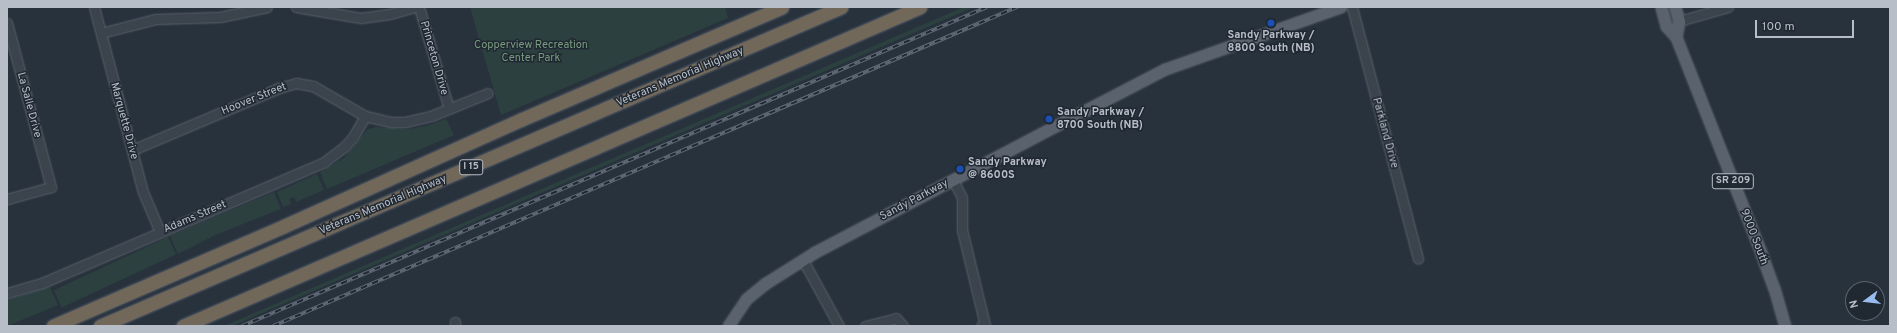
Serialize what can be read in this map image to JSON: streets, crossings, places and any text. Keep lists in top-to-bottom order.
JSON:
{
  "streets": {
    "highway": ["Veterans Memorial Highway", "I 15"],
    "main road": ["SR 209", "Sandy Parkway", "9000 South"],
    "street": [
      "Princeton Drive",
      "Hoover Street",
      "La Salle Drive",
      "Marquette Drive",
      "Parkland Drive",
      "Adams Street"
    ]
  },
  "crossings": [
    ["Princeton Drive", "Hoover Street"],
    ["Hoover Street", "Marquette Drive"],
    ["Hoover Street", "Adams Street"],
    ["Marquette Drive", "Adams Street"]
  ],
  "parks": ["Copperview Recreation Center Park"],
  "places": ["Sandy Parkway / 8800 South (NB)", "Sandy Parkway / 8700 South (NB)", "Sandy Parkway @ 8600S"],
  "scale_bar": "100 m",
  "north": "left"
}
